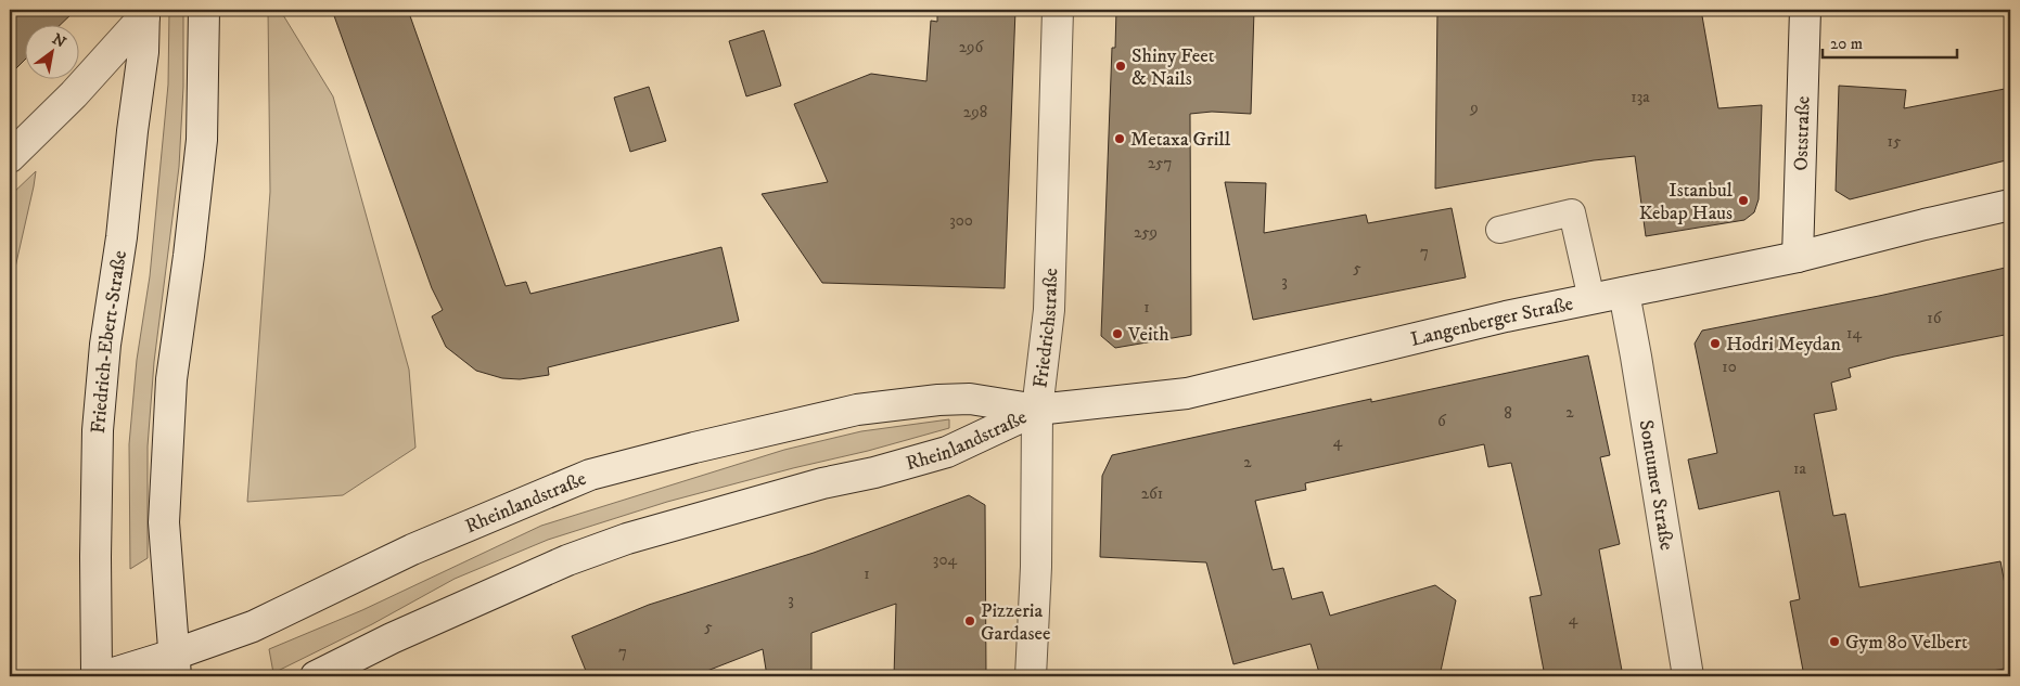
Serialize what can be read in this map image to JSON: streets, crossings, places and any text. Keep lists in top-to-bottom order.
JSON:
{
  "streets": {
    "main road": [
      "Oststraße",
      "Langenberger Straße",
      "Friedrichstraße",
      "Friedrich-Ebert-Straße",
      "Rheinlandstraße",
      "Sontumer Straße"
    ]
  },
  "crossings": [
    ["Oststraße", "Langenberger Straße"],
    ["Langenberger Straße", "Friedrichstraße"],
    ["Langenberger Straße", "Rheinlandstraße"],
    ["Langenberger Straße", "Sontumer Straße"],
    ["Friedrichstraße", "Rheinlandstraße"]
  ],
  "places": [
    "Shiny Feet & Nails",
    "Metaxa Grill",
    "Istanbul Kebap Haus",
    "Veith",
    "Hodri Meydan",
    "Pizzeria Gardasee",
    "Gym 80 Velbert"
  ],
  "house_numbers": [
    "296",
    "13a",
    "9",
    "298",
    "15",
    "257",
    "300",
    "259",
    "7",
    "5",
    "3",
    "1",
    "16",
    "14",
    "10",
    "2",
    "8",
    "6",
    "4",
    "2",
    "1a",
    "261",
    "304",
    "1",
    "3",
    "4",
    "5",
    "7"
  ],
  "scale_bar": "20 m",
  "north": "top right"
}
